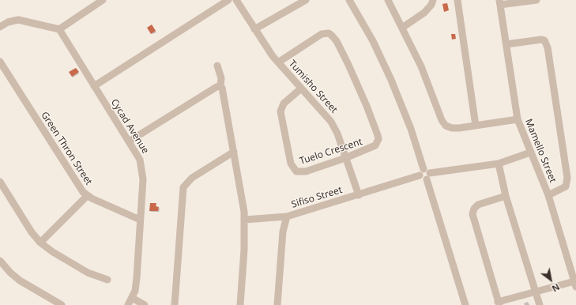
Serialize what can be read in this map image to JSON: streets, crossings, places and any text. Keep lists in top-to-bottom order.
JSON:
{
  "streets": {
    "street": [
      "Tumisho Street",
      "Cycad Avenue",
      "Green Thron Street",
      "Mamello Street",
      "Tuelo Crescent",
      "Sifiso Street"
    ]
  },
  "crossings": [
    ["Tumisho Street", "Tuelo Crescent"],
    ["Tumisho Street", "Sifiso Street"],
    ["Cycad Avenue", "Green Thron Street"]
  ],
  "north": "bottom right"
}
